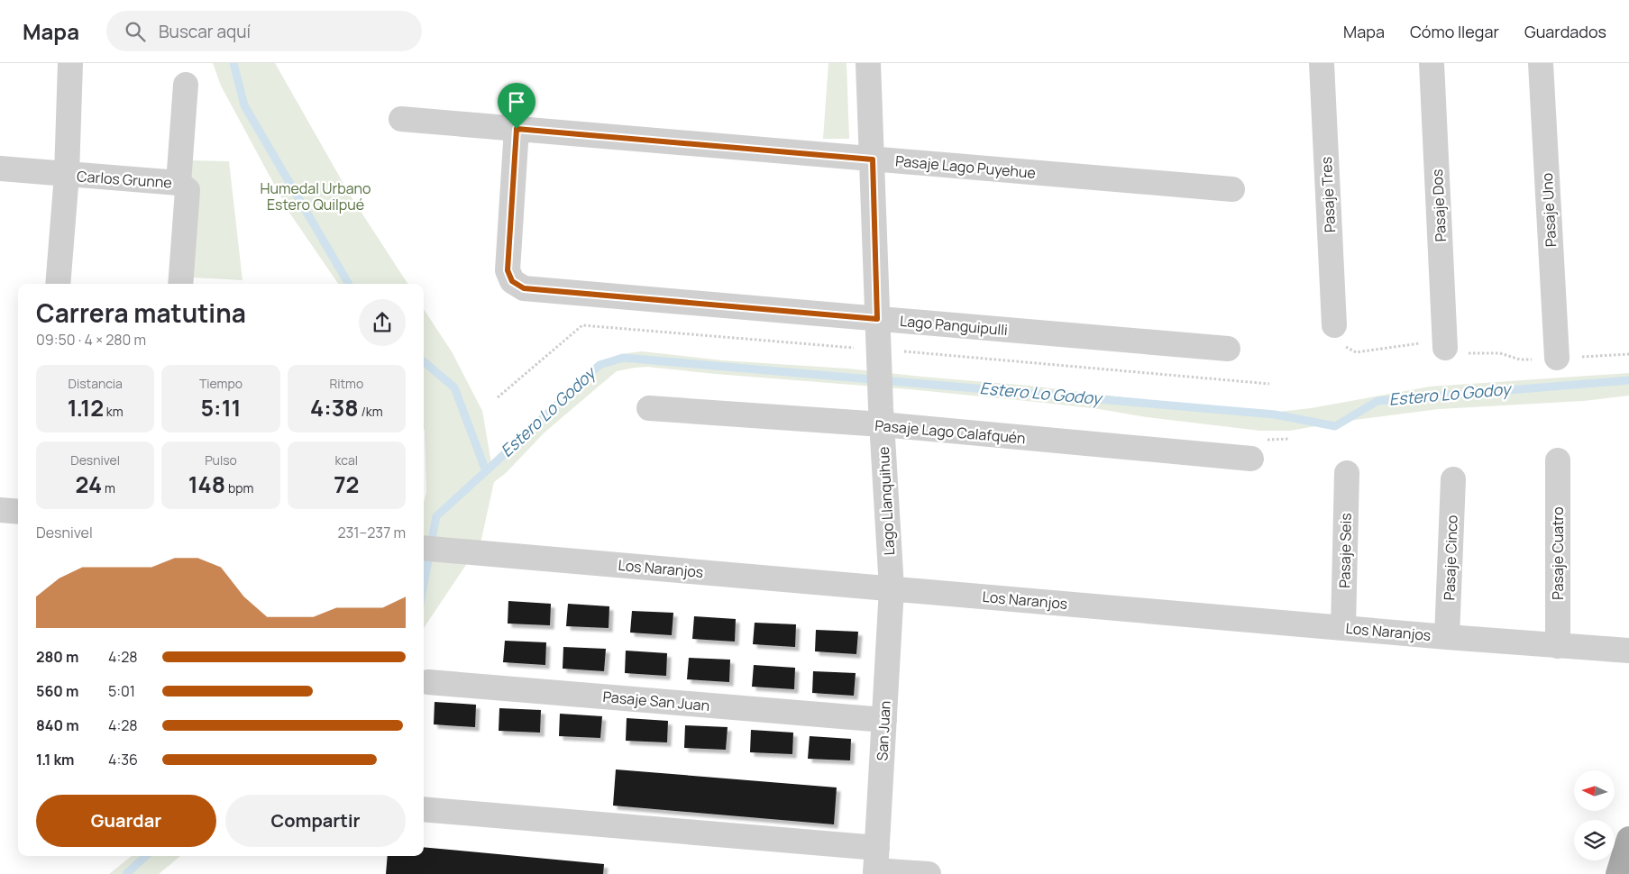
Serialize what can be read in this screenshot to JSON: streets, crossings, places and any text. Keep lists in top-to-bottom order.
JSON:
{
  "streets": {
    "street": [
      "Pasaje Lago Puyehue",
      "Carlos Grunne",
      "Pasaje Tres",
      "Pasaje Dos",
      "Pasaje Uno",
      "Lago Panguipulli",
      "Pasaje Lago Calafquén",
      "Lago Llanquihue",
      "Pasaje Seis",
      "Pasaje Cuatro",
      "Pasaje Cinco",
      "Los Naranjos",
      "Pasaje San Juan",
      "San Juan"
    ]
  },
  "crossings": [
    ["Pasaje Lago Puyehue", "Lago Panguipulli"],
    ["Pasaje Lago Puyehue", "Lago Llanquihue"],
    ["Lago Panguipulli", "Lago Llanquihue"],
    ["Pasaje Lago Calafquén", "Lago Llanquihue"],
    ["Lago Llanquihue", "Los Naranjos"],
    ["Lago Llanquihue", "San Juan"],
    ["Pasaje Seis", "Los Naranjos"],
    ["Pasaje Cuatro", "Los Naranjos"],
    ["Pasaje Cinco", "Los Naranjos"],
    ["Los Naranjos", "San Juan"],
    ["Pasaje San Juan", "San Juan"]
  ],
  "water": ["Estero Lo Godoy"],
  "parks": ["Humedal Urbano Estero Quilpué"],
  "north": "left",
  "page": {
    "header": "Mapa",
    "search": "Buscar aquí",
    "nav": ["Mapa", "Cómo llegar", "Guardados"],
    "heading": ["Carrera matutina", "09:50 · 4 × 280 m"],
    "stats": [
      ["Distancia", "1.12 km"],
      ["Tiempo", "5:11"],
      ["Ritmo", "4:38 /km"],
      ["Desnivel", "24 m"],
      ["Pulso", "148 bpm"],
      ["kcal", "72"]
    ],
    "chart": ["Desnivel", "231–237 m"],
    "list": [
      {
        "name": "280 m",
        "note": "4:28"
      },
      {
        "name": "560 m",
        "note": "5:01"
      },
      {
        "name": "840 m",
        "note": "4:28"
      },
      {
        "name": "1.1 km",
        "note": "4:36"
      }
    ],
    "buttons": ["Guardar", "Compartir"]
  }
}
